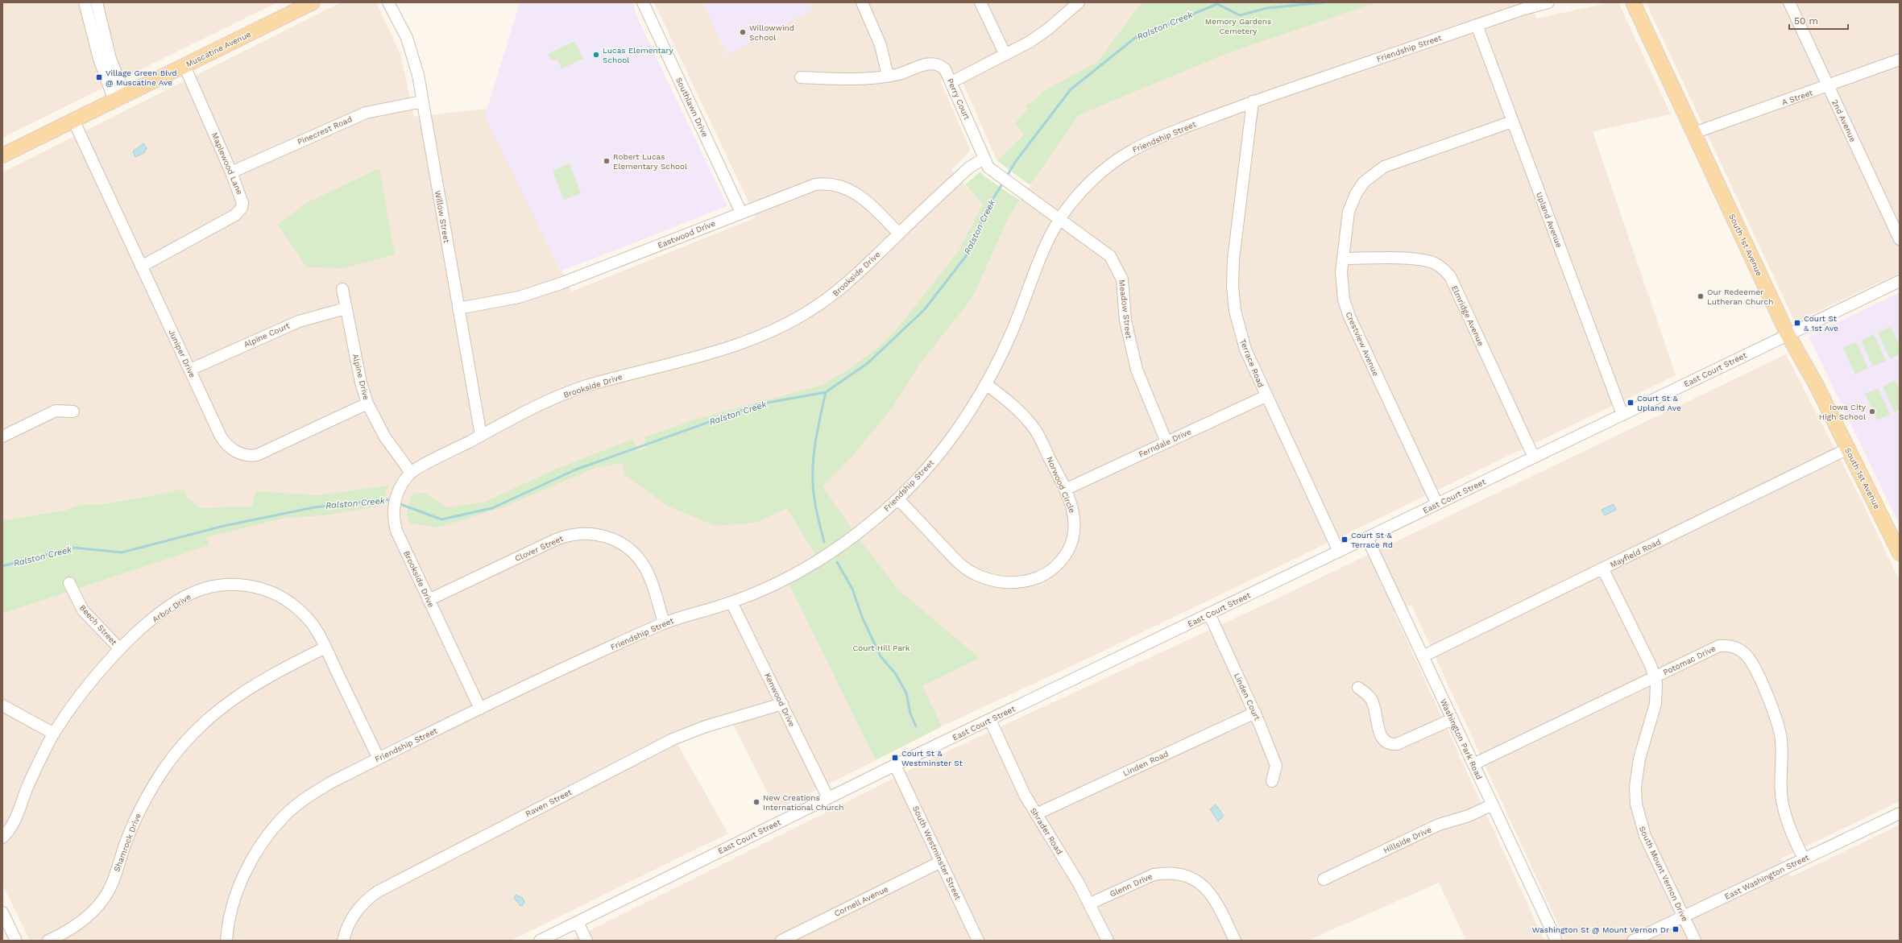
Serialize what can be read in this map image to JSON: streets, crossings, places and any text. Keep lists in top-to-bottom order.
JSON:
{
  "streets": {
    "main road": ["Muscatine Avenue", "South 1st Avenue"],
    "street": [
      "Friendship Street",
      "A Street",
      "Perry Court",
      "Southlawn Drive",
      "2nd Avenue",
      "Pinecrest Road",
      "Maplewood Lane",
      "Willow Street",
      "Upland Avenue",
      "Eastwood Drive",
      "Brookside Drive",
      "Meadow Street",
      "Elmridge Avenue",
      "Alpine Court",
      "Crestview Avenue",
      "Juniper Drive",
      "Terrace Road",
      "East Court Street",
      "Alpine Drive",
      "Ferndale Drive",
      "Norwood Circle",
      "Clover Street",
      "Mayfield Road",
      "Arbor Drive",
      "Beech Street",
      "Potomac Drive",
      "Linden Court",
      "Kenwood Drive",
      "Washington Park Road",
      "Linden Road",
      "Raven Street",
      "Shrader Road",
      "Hillside Drive",
      "Shamrock Drive",
      "South Westminster Street",
      "South Mount Vernon Drive",
      "East Washington Street",
      "Glenn Drive",
      "Cornell Avenue"
    ]
  },
  "crossings": [
    ["Friendship Street", "Upland Avenue"],
    ["Friendship Street", "Brookside Drive"],
    ["Friendship Street", "Meadow Street"],
    ["Friendship Street", "Terrace Road"],
    ["Friendship Street", "Norwood Circle"],
    ["Friendship Street", "Clover Street"],
    ["Friendship Street", "Arbor Drive"],
    ["Friendship Street", "Kenwood Drive"],
    ["Muscatine Avenue", "Maplewood Lane"],
    ["Muscatine Avenue", "Juniper Drive"],
    ["A Street", "2nd Avenue"],
    ["A Street", "South 1st Avenue"],
    ["Perry Court", "Brookside Drive"],
    ["Perry Court", "Meadow Street"],
    ["Southlawn Drive", "Eastwood Drive"],
    ["Pinecrest Road", "Maplewood Lane"],
    ["Pinecrest Road", "Willow Street"],
    ["Maplewood Lane", "Juniper Drive"],
    ["Willow Street", "Eastwood Drive"],
    ["Willow Street", "Brookside Drive"],
    ["Upland Avenue", "Crestview Avenue"],
    ["Upland Avenue", "East Court Street"],
    ["Eastwood Drive", "Brookside Drive"],
    ["South 1st Avenue", "East Court Street"],
    ["South 1st Avenue", "Mayfield Road"],
    ["Brookside Drive", "Meadow Street"],
    ["Brookside Drive", "Alpine Drive"],
    ["Brookside Drive", "Clover Street"],
    ["Meadow Street", "Ferndale Drive"],
    ["Elmridge Avenue", "Crestview Avenue"],
    ["Elmridge Avenue", "East Court Street"],
    ["Alpine Court", "Juniper Drive"],
    ["Alpine Court", "Alpine Drive"],
    ["Crestview Avenue", "East Court Street"],
    ["Juniper Drive", "Alpine Drive"],
    ["Terrace Road", "East Court Street"],
    ["Terrace Road", "Ferndale Drive"],
    ["East Court Street", "Linden Court"],
    ["East Court Street", "Kenwood Drive"],
    ["East Court Street", "Washington Park Road"],
    ["East Court Street", "Shrader Road"],
    ["East Court Street", "South Westminster Street"],
    ["Ferndale Drive", "Norwood Circle"],
    ["Mayfield Road", "Washington Park Road"],
    ["Mayfield Road", "South Mount Vernon Drive"],
    ["Arbor Drive", "Beech Street"],
    ["Arbor Drive", "Shamrock Drive"],
    ["Potomac Drive", "Washington Park Road"],
    ["Potomac Drive", "South Mount Vernon Drive"],
    ["Potomac Drive", "East Washington Street"],
    ["Linden Court", "Linden Road"],
    ["Kenwood Drive", "Raven Street"],
    ["Washington Park Road", "Hillside Drive"],
    ["Linden Road", "Shrader Road"],
    ["Shrader Road", "Glenn Drive"],
    ["South Westminster Street", "Cornell Avenue"],
    ["South Mount Vernon Drive", "East Washington Street"]
  ],
  "water": ["Ralston Creek"],
  "parks": ["Memory Gardens Cemetery", "Court Hill Park"],
  "places": {
    "other": [
      "Willowwind School",
      "Lucas Elementary School",
      "Robert Lucas Elementary School",
      "Our Redeemer Lutheran Church",
      "Iowa City High School",
      "New Creations International Church"
    ],
    "transit": [
      "Village Green Blvd @ Muscatine Ave",
      "Court St & 1st Ave",
      "Court St & Upland Ave",
      "Court St & Terrace Rd",
      "Court St & Westminster St",
      "Washington St @ Mount Vernon Dr"
    ]
  },
  "scale_bar": "50 m"
}
